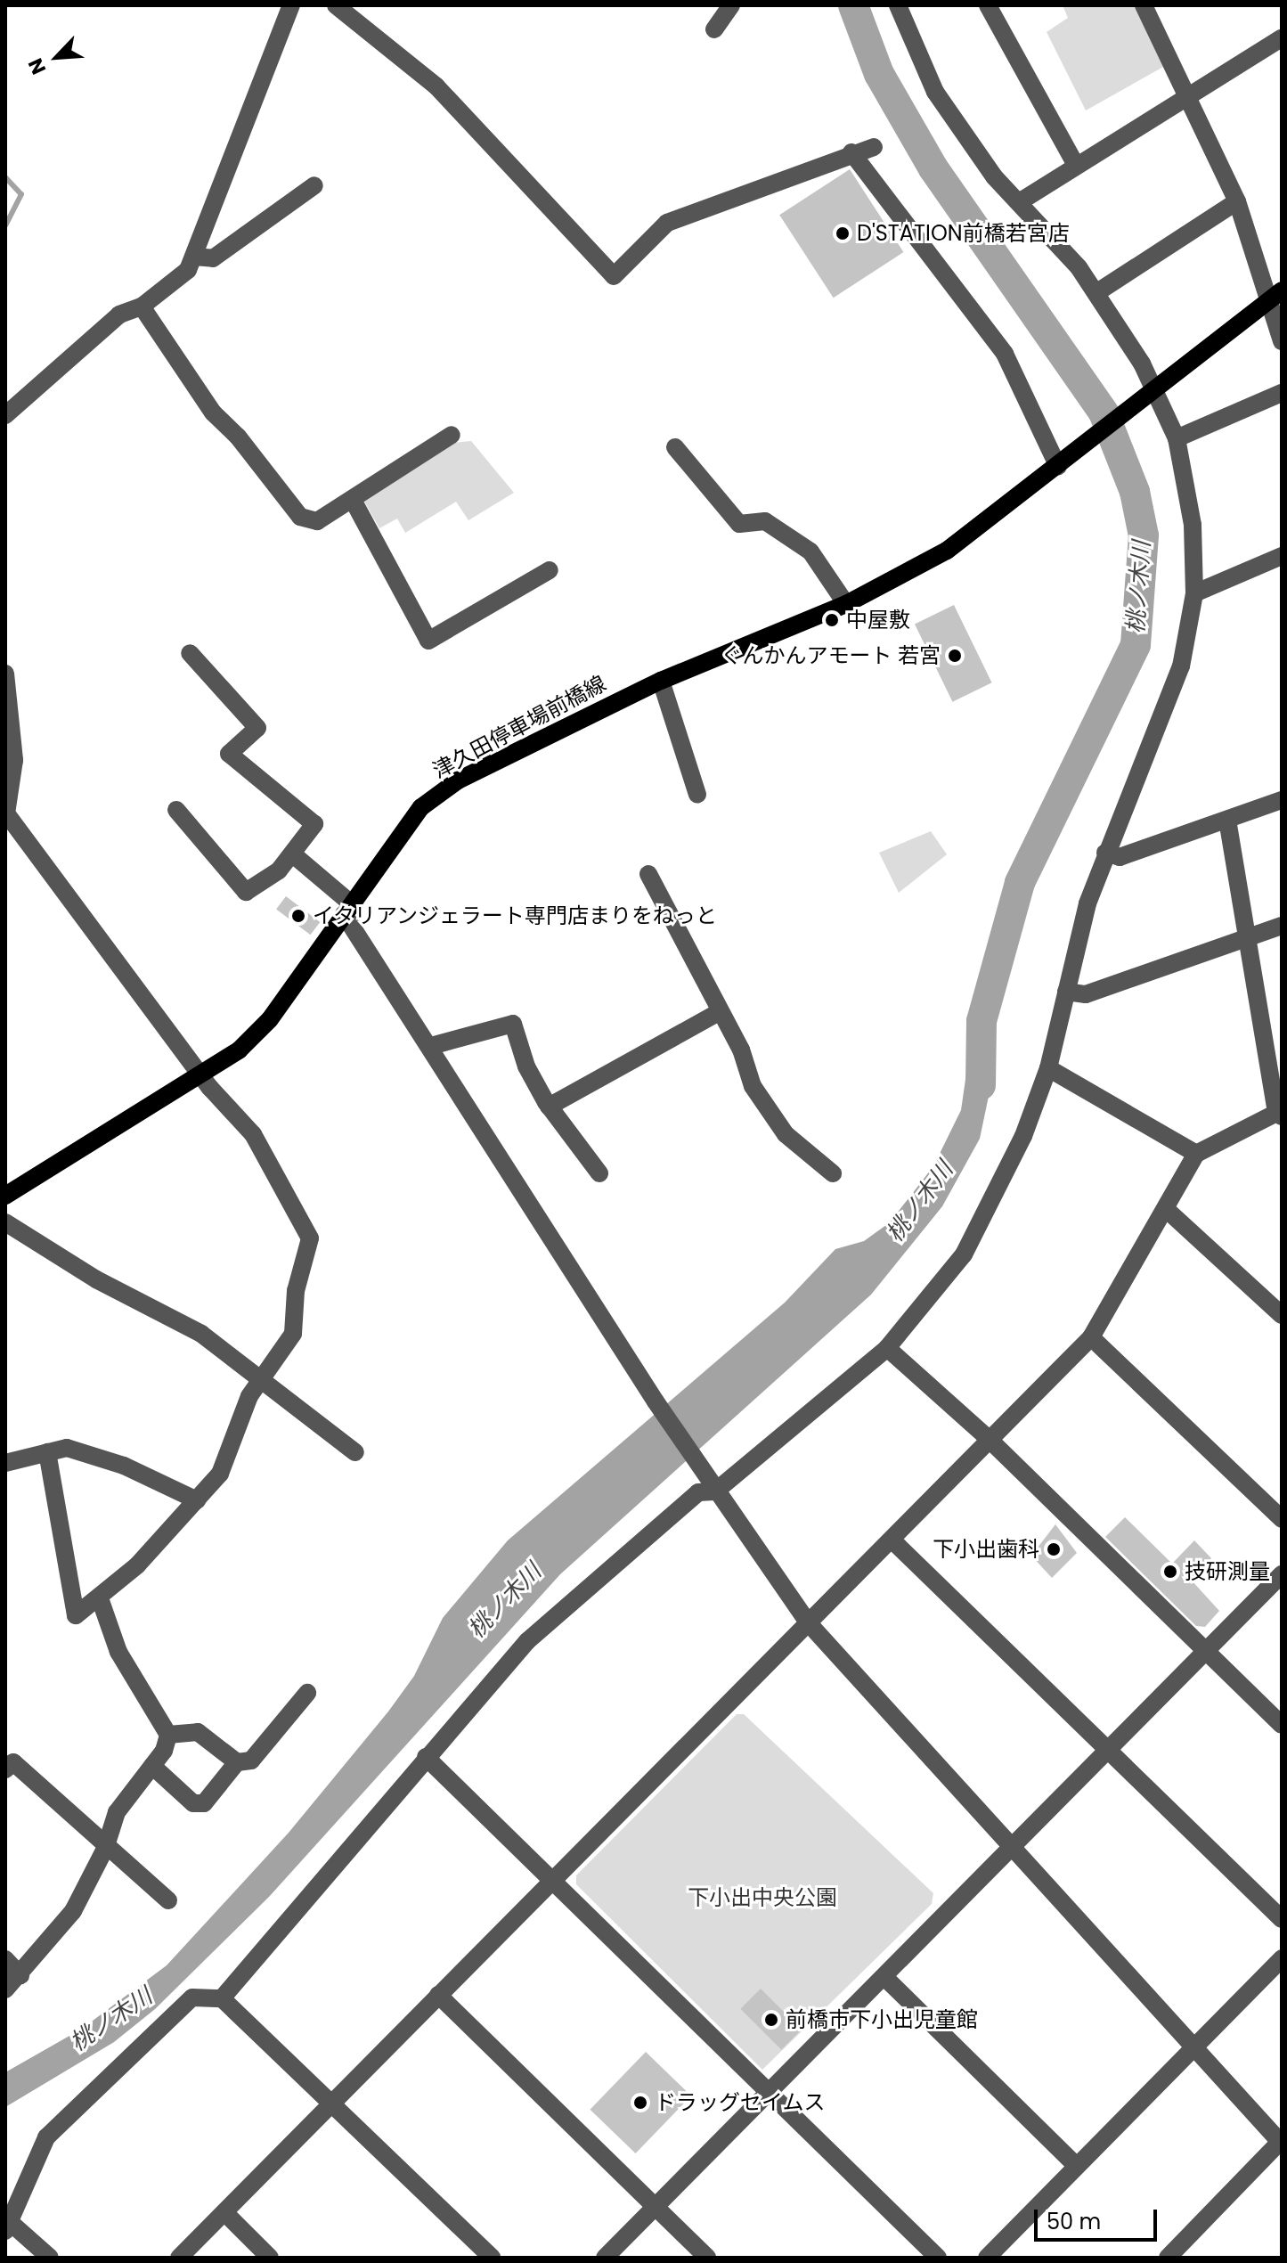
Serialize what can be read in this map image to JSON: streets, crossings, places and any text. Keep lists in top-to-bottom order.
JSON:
{
  "streets": {
    "main road": ["津久田停車場前橋線"]
  },
  "water": ["桃ノ木川"],
  "parks": ["下小出中央公園"],
  "places": [
    "D'STATION前橋若宮店",
    "中屋敷",
    "ぐんかんアモート 若宮",
    "イタリアンジェラート専門店まりをねっと",
    "下小出歯科",
    "技研測量",
    "前橋市下小出児童館",
    "ドラッグセイムス"
  ],
  "scale_bar": "50 m",
  "north": "bottom left"
}
